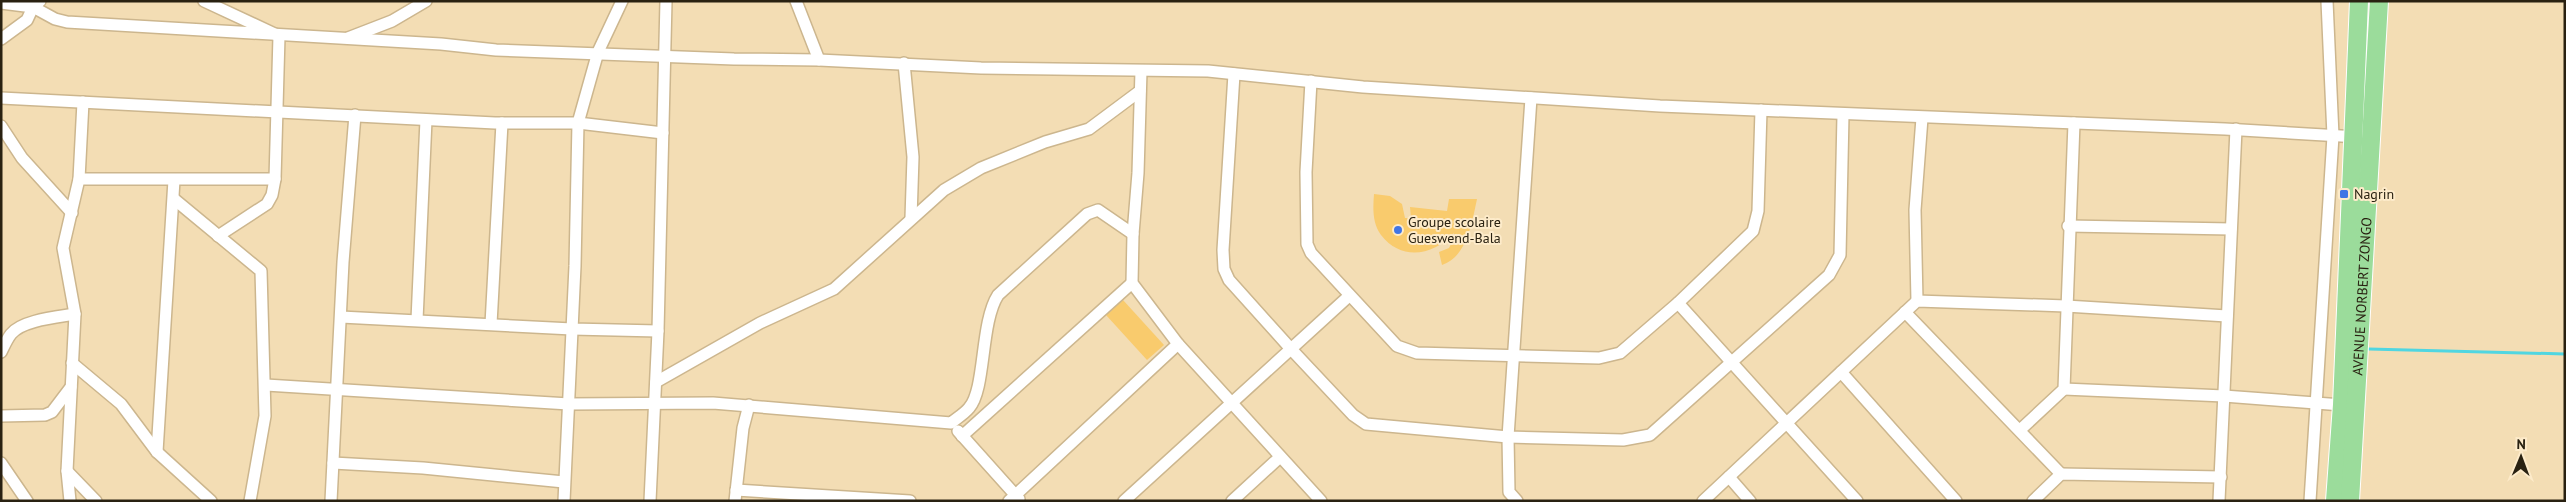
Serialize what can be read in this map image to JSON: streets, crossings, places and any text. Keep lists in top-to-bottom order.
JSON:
{
  "streets": {
    "main road": ["AVENUE NORBERT ZONGO"]
  },
  "places": {
    "transit": ["Nagrin"],
    "other": ["Groupe scolaire Gueswend-Bala"]
  },
  "north": "top"
}
